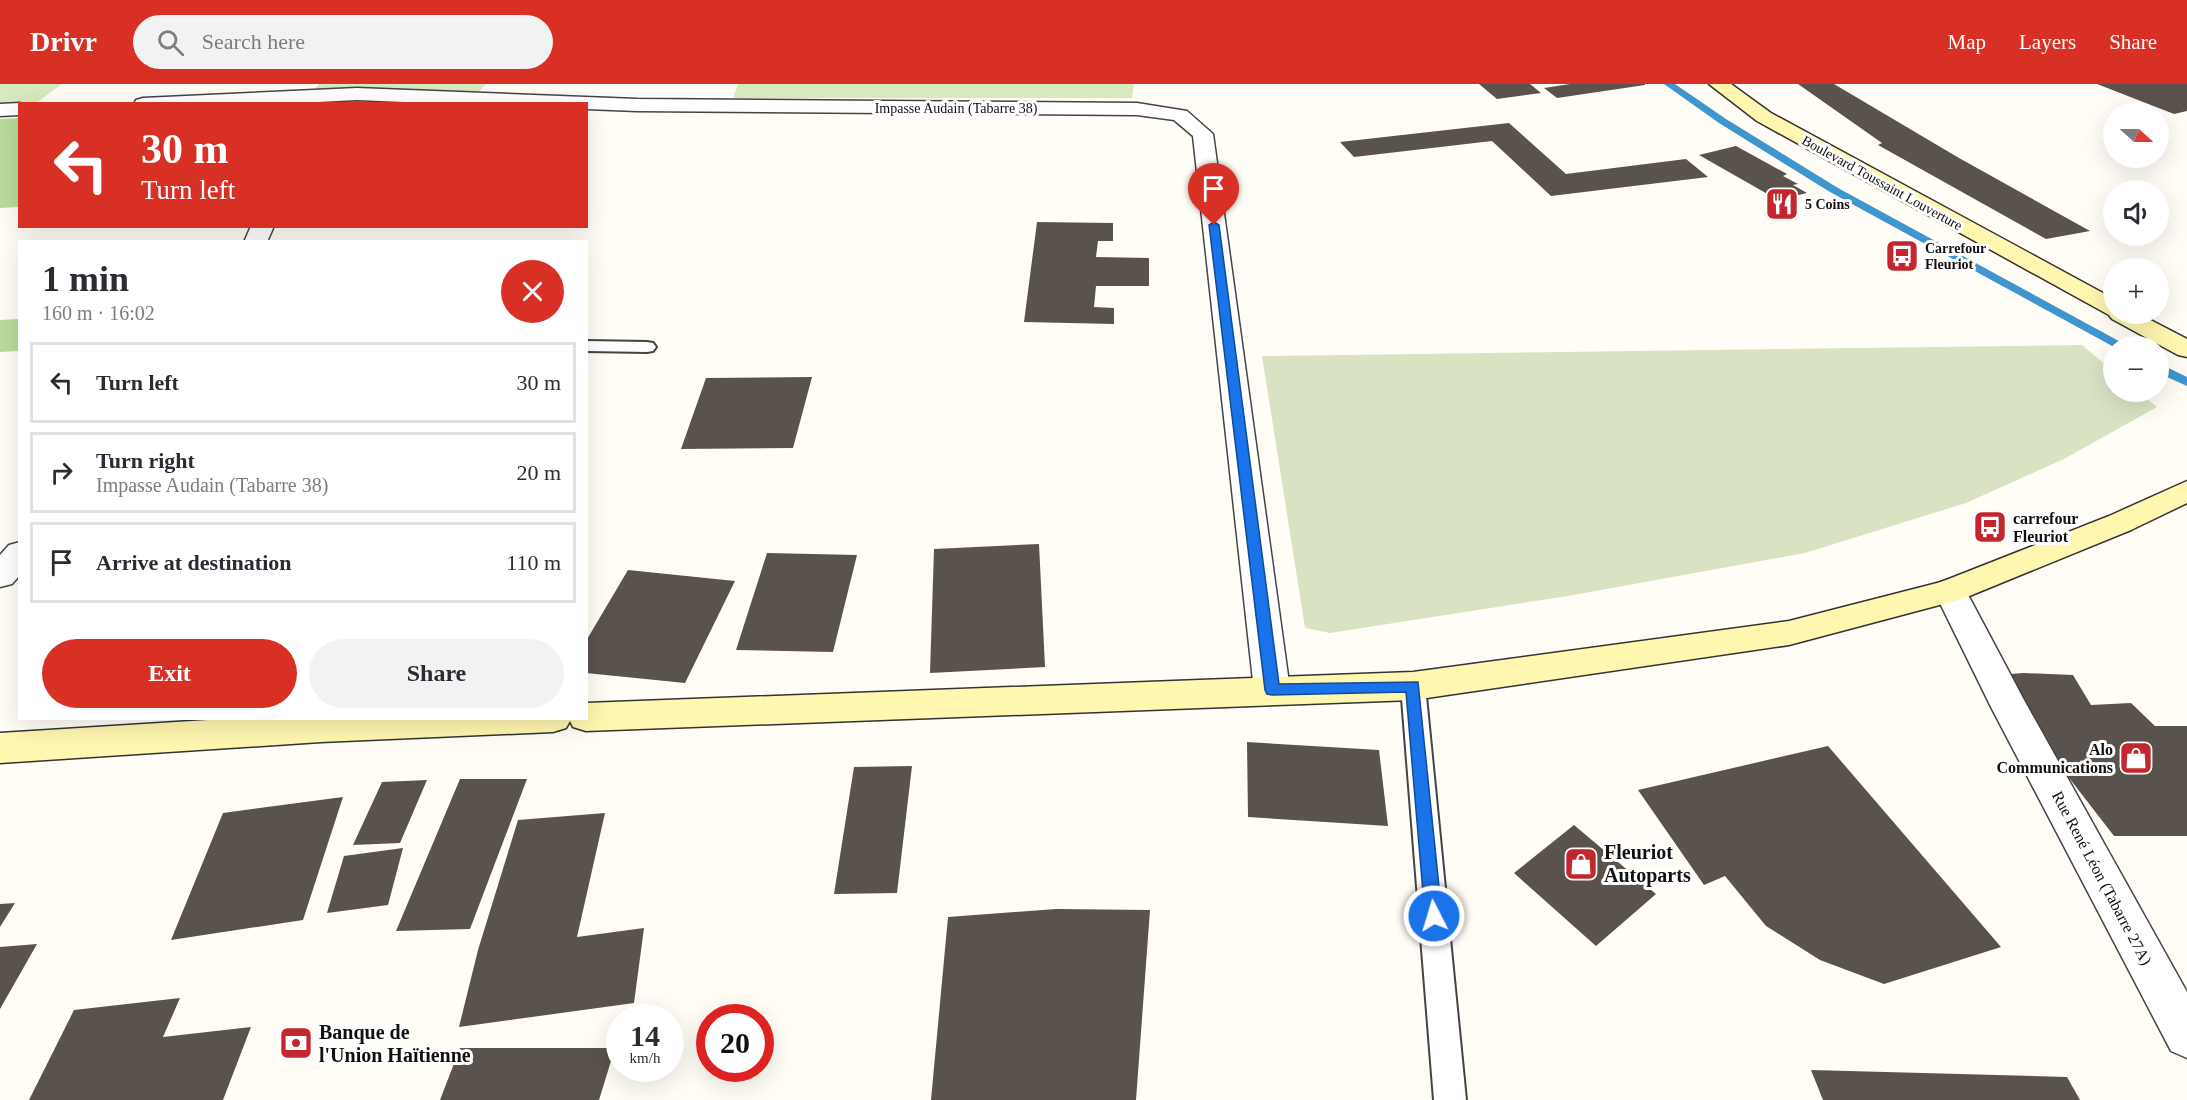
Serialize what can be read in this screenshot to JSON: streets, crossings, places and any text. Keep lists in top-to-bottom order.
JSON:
{
  "streets": {
    "main road": ["Boulevard Toussaint Louverture"],
    "street": ["Impasse Audain (Tabarre 38)", "Rue René Léon (Tabarre 27A)"]
  },
  "places": {
    "restaurant": ["5 Coins"],
    "bus stop": ["Carrefour Fleuriot", "carrefour Fleuriot"],
    "shop": ["Alo Communications", "Fleuriot Autoparts"],
    "bank": ["Banque de l'Union Haïtienne"]
  },
  "north": "right",
  "page": {
    "header": "Drivr",
    "search": "Search here",
    "nav": ["Map", "Layers", "Share"],
    "map_buttons": ["+", "−"],
    "turn": ["30 m", "Turn left"],
    "heading": ["1 min", "160 m · 16:02"],
    "list": [
      {
        "name": "Turn left",
        "value": "30 m"
      },
      {
        "name": "Turn right",
        "note": "Impasse Audain (Tabarre 38)",
        "value": "20 m"
      },
      {
        "name": "Arrive at destination",
        "value": "110 m"
      }
    ],
    "buttons": ["Exit", "Share"],
    "speed": "14 km/h",
    "limit": "20"
  }
}
